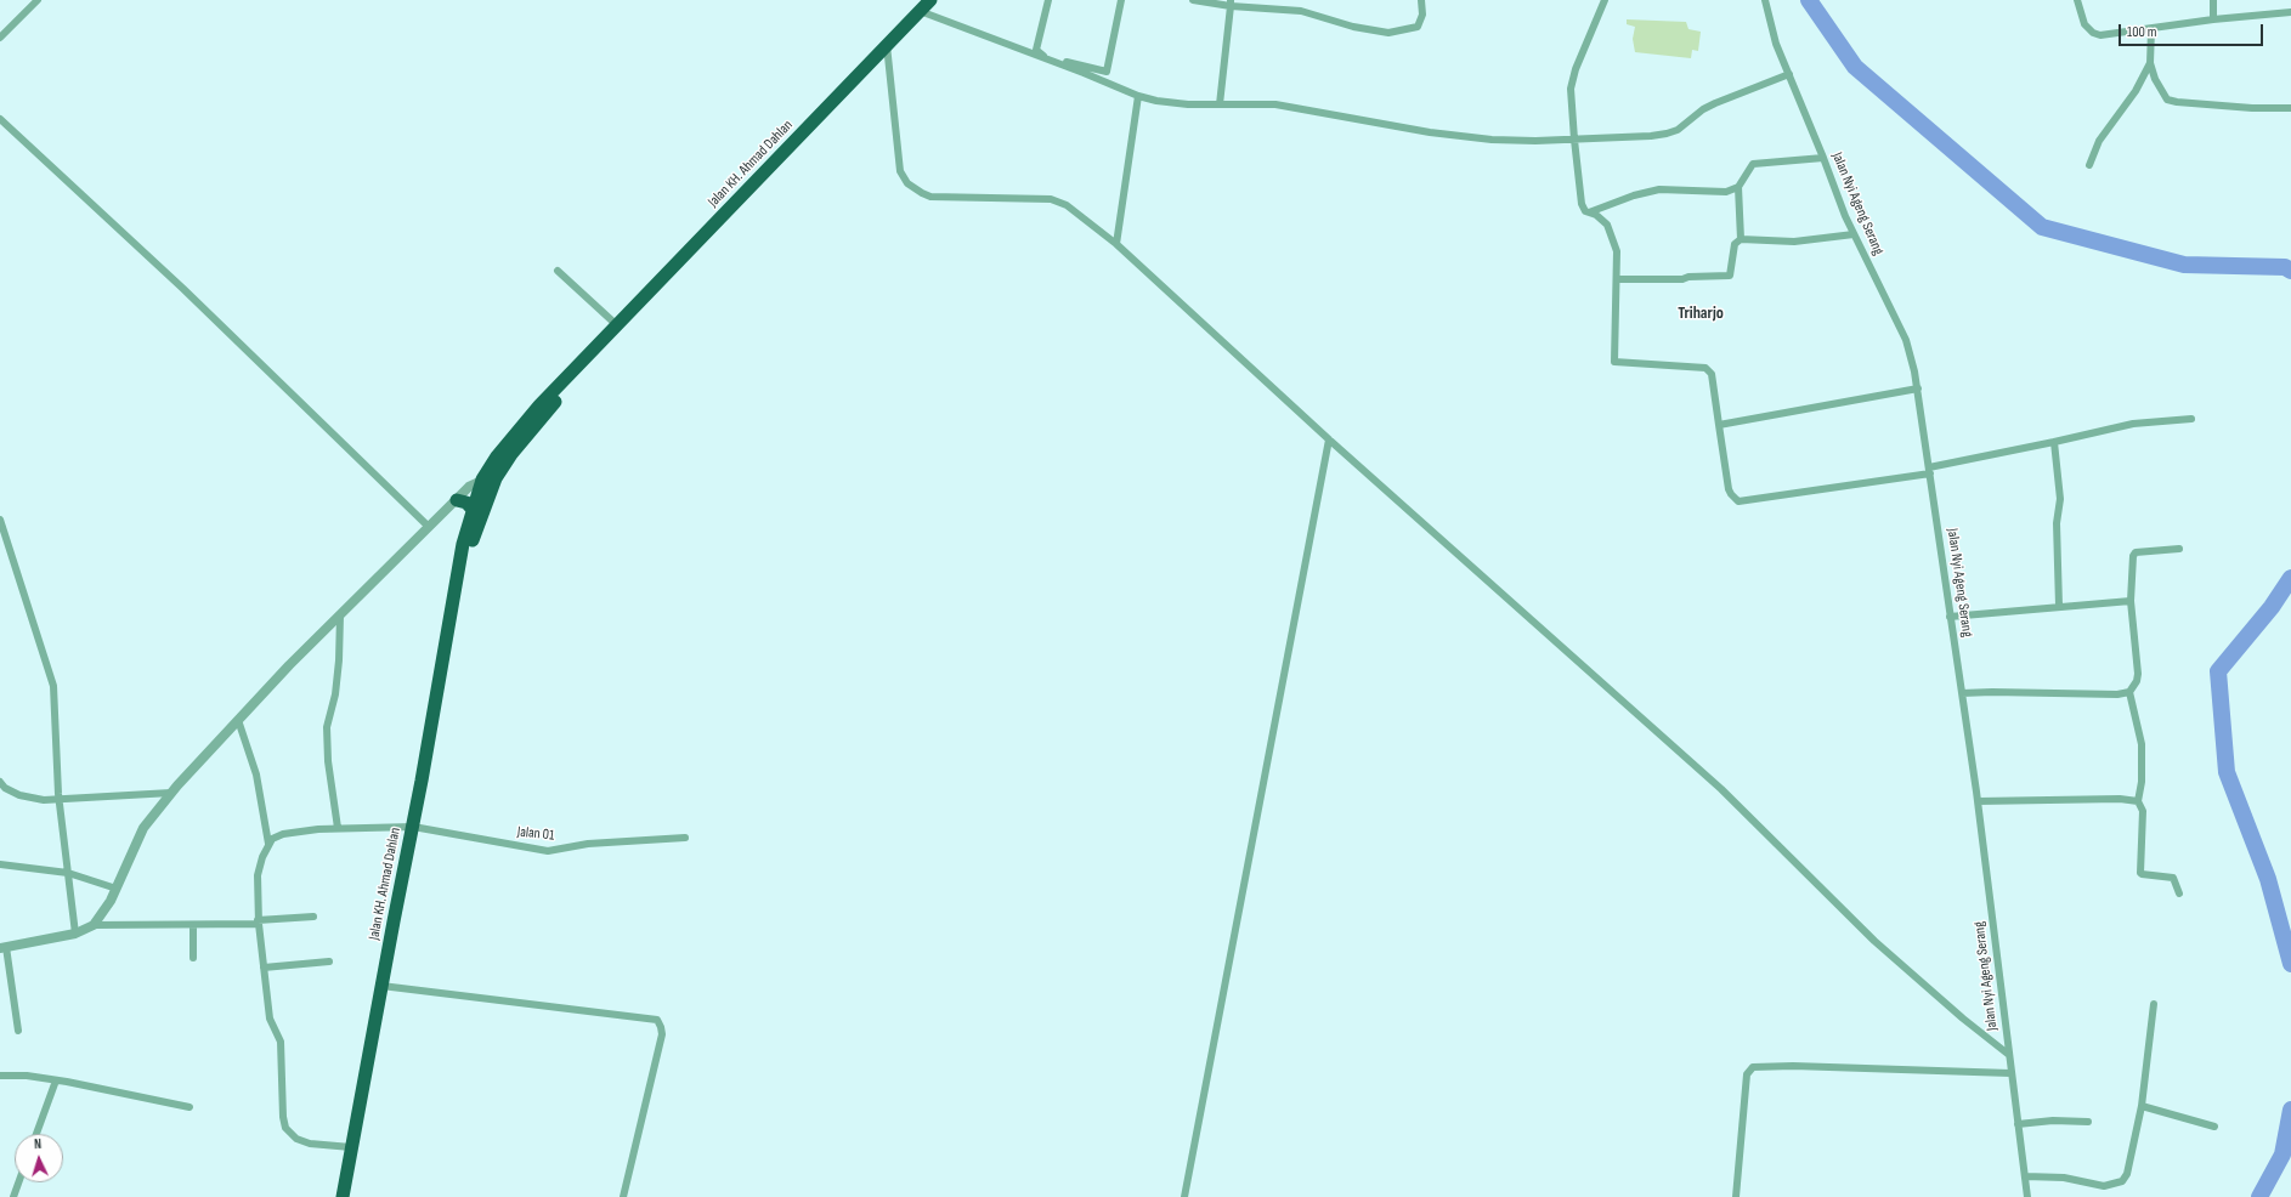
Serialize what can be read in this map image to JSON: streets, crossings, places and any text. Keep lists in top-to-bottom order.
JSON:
{
  "streets": {
    "highway": ["Jalan KH. Ahmad Dahlan"],
    "street": ["Jalan Nyi Ageng Serang", "Jalan 01"]
  },
  "crossings": [
    ["Jalan KH. Ahmad Dahlan", "Jalan 01"]
  ],
  "districts": ["Triharjo"],
  "scale_bar": "100 m",
  "north": "top"
}
